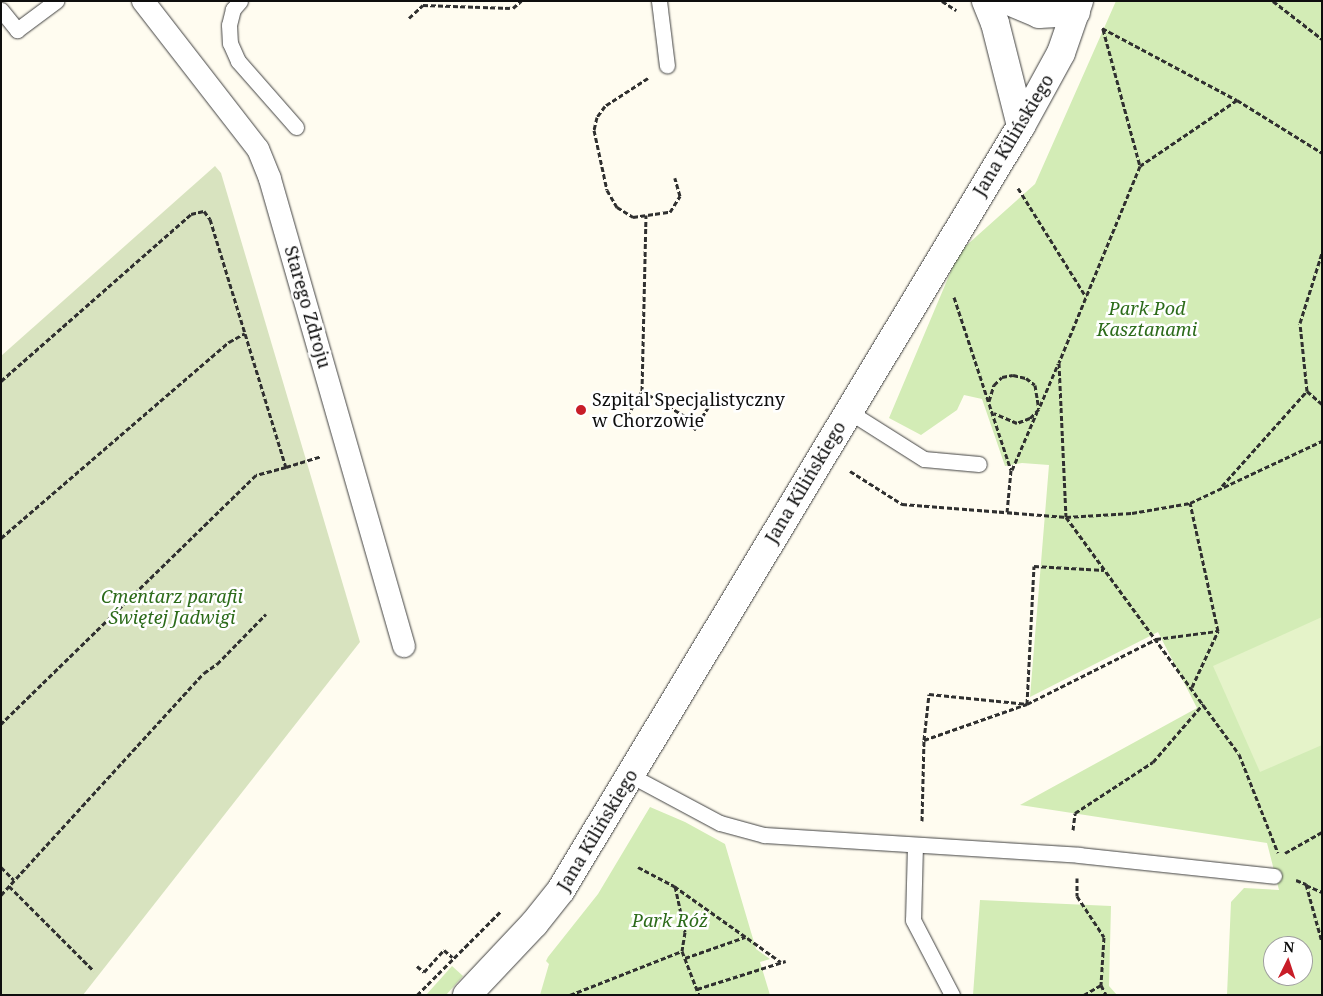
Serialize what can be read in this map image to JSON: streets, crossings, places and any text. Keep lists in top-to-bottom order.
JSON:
{
  "streets": {
    "street": ["Jana Kilińskiego", "Starego Zdroju"]
  },
  "parks": ["Park Pod Kasztanami", "Cmentarz parafii Świętej Jadwigi", "Park Róż"],
  "places": ["Szpital Specjalistyczny w Chorzowie"],
  "north": "top"
}
